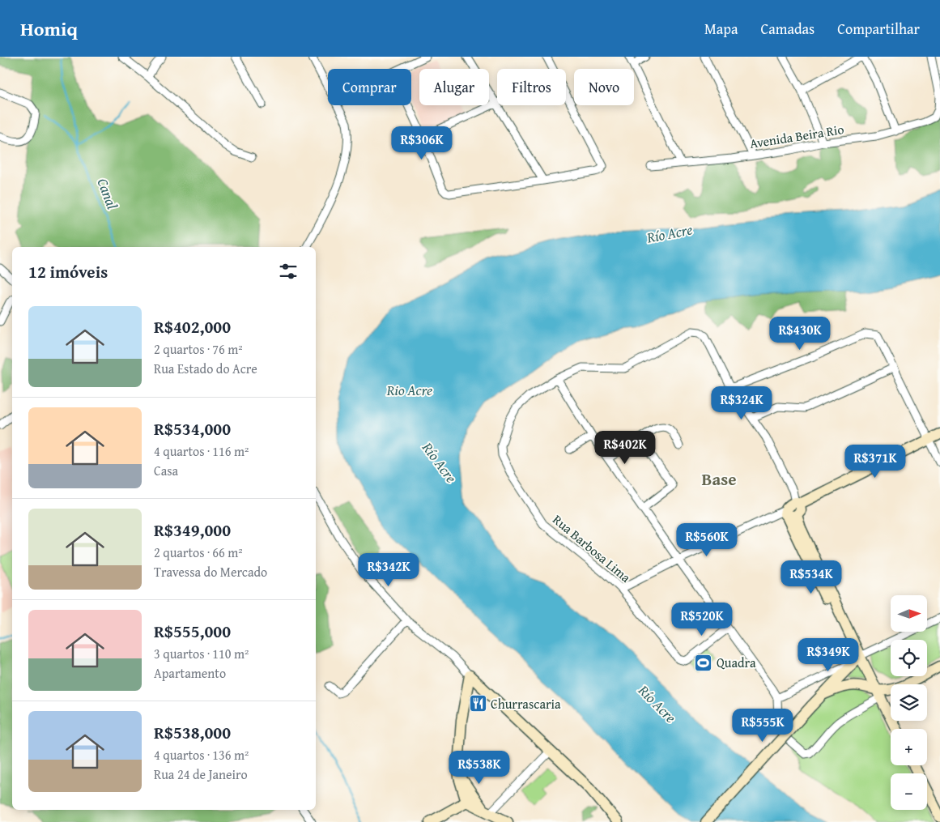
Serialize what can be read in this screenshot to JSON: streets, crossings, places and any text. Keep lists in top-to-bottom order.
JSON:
{
  "streets": {
    "street": ["Avenida Beira Rio", "Rua Barbosa Lima"]
  },
  "districts": ["Base"],
  "water": ["Canal", "Río Acre", "Rio Acre"],
  "places": {
    "sports": ["Quadra"],
    "restaurant": ["Churrascaria"]
  },
  "north": "right",
  "page": {
    "header": "Homiq",
    "nav": ["Mapa", "Camadas", "Compartilhar"],
    "chip": [
      "Comprar",
      "Alugar",
      "Filtros",
      "Novo"
    ],
    "price": [
      "R$306K",
      "R$430K",
      "R$324K",
      "R$402K",
      "R$371K",
      "R$560K",
      "R$342K",
      "R$534K",
      "R$520K",
      "R$349K",
      "R$555K",
      "R$538K"
    ],
    "heading": "12 imóveis",
    "list": [
      {
        "name": "R$402,000",
        "note": "2 quartos · 76 m² · Rua Estado do Acre"
      },
      {
        "name": "R$534,000",
        "note": "4 quartos · 116 m² · Casa"
      },
      {
        "name": "R$349,000",
        "note": "2 quartos · 66 m² · Travessa do Mercado"
      },
      {
        "name": "R$555,000",
        "note": "3 quartos · 110 m² · Apartamento"
      },
      {
        "name": "R$538,000",
        "note": "4 quartos · 136 m² · Rua 24 de Janeiro"
      }
    ],
    "map_buttons": ["+", "−"]
  }
}
